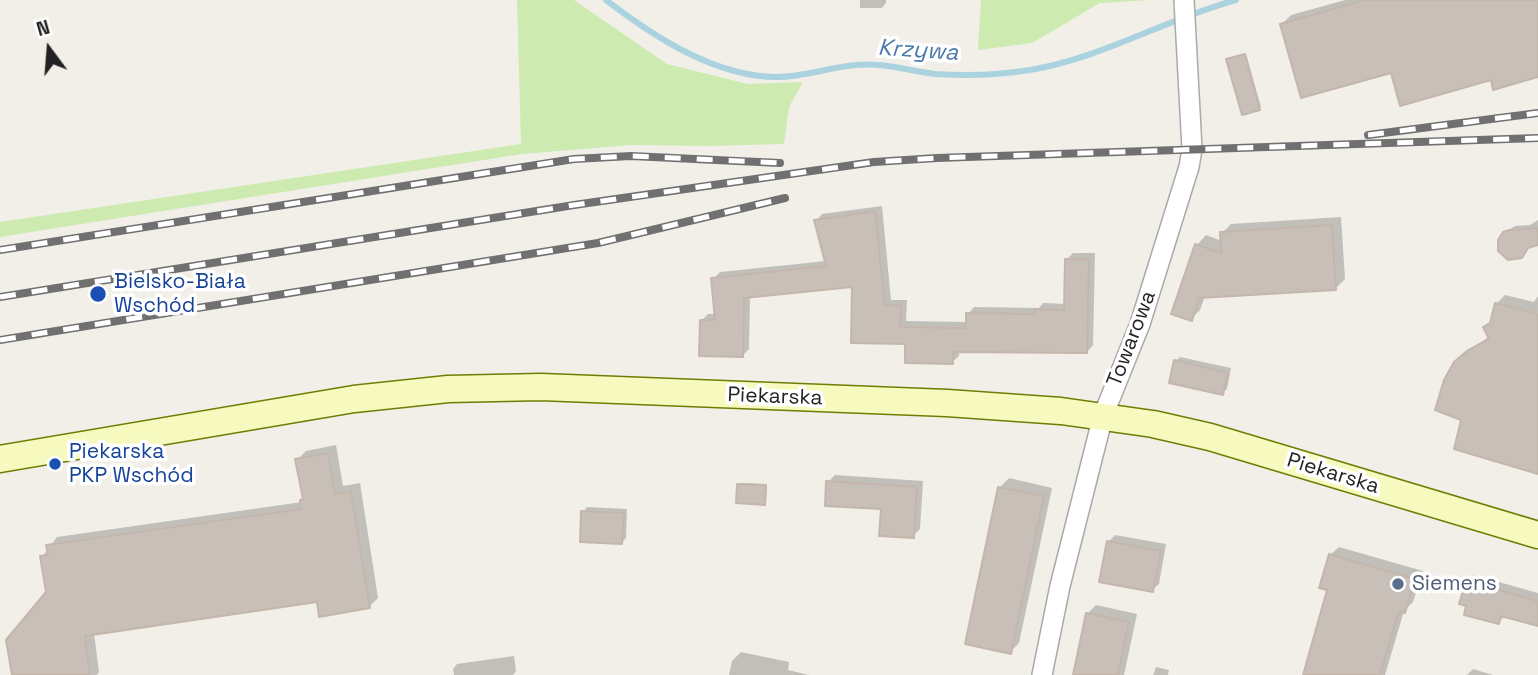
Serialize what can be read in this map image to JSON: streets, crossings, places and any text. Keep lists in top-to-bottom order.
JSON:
{
  "streets": {
    "street": ["Towarowa", "Piekarska"]
  },
  "crossings": [
    ["Towarowa", "Piekarska"]
  ],
  "water": ["Krzywa"],
  "places": ["Bielsko-Biała Wschód", "Piekarska PKP Wschód", "Siemens"],
  "north": "top"
}
